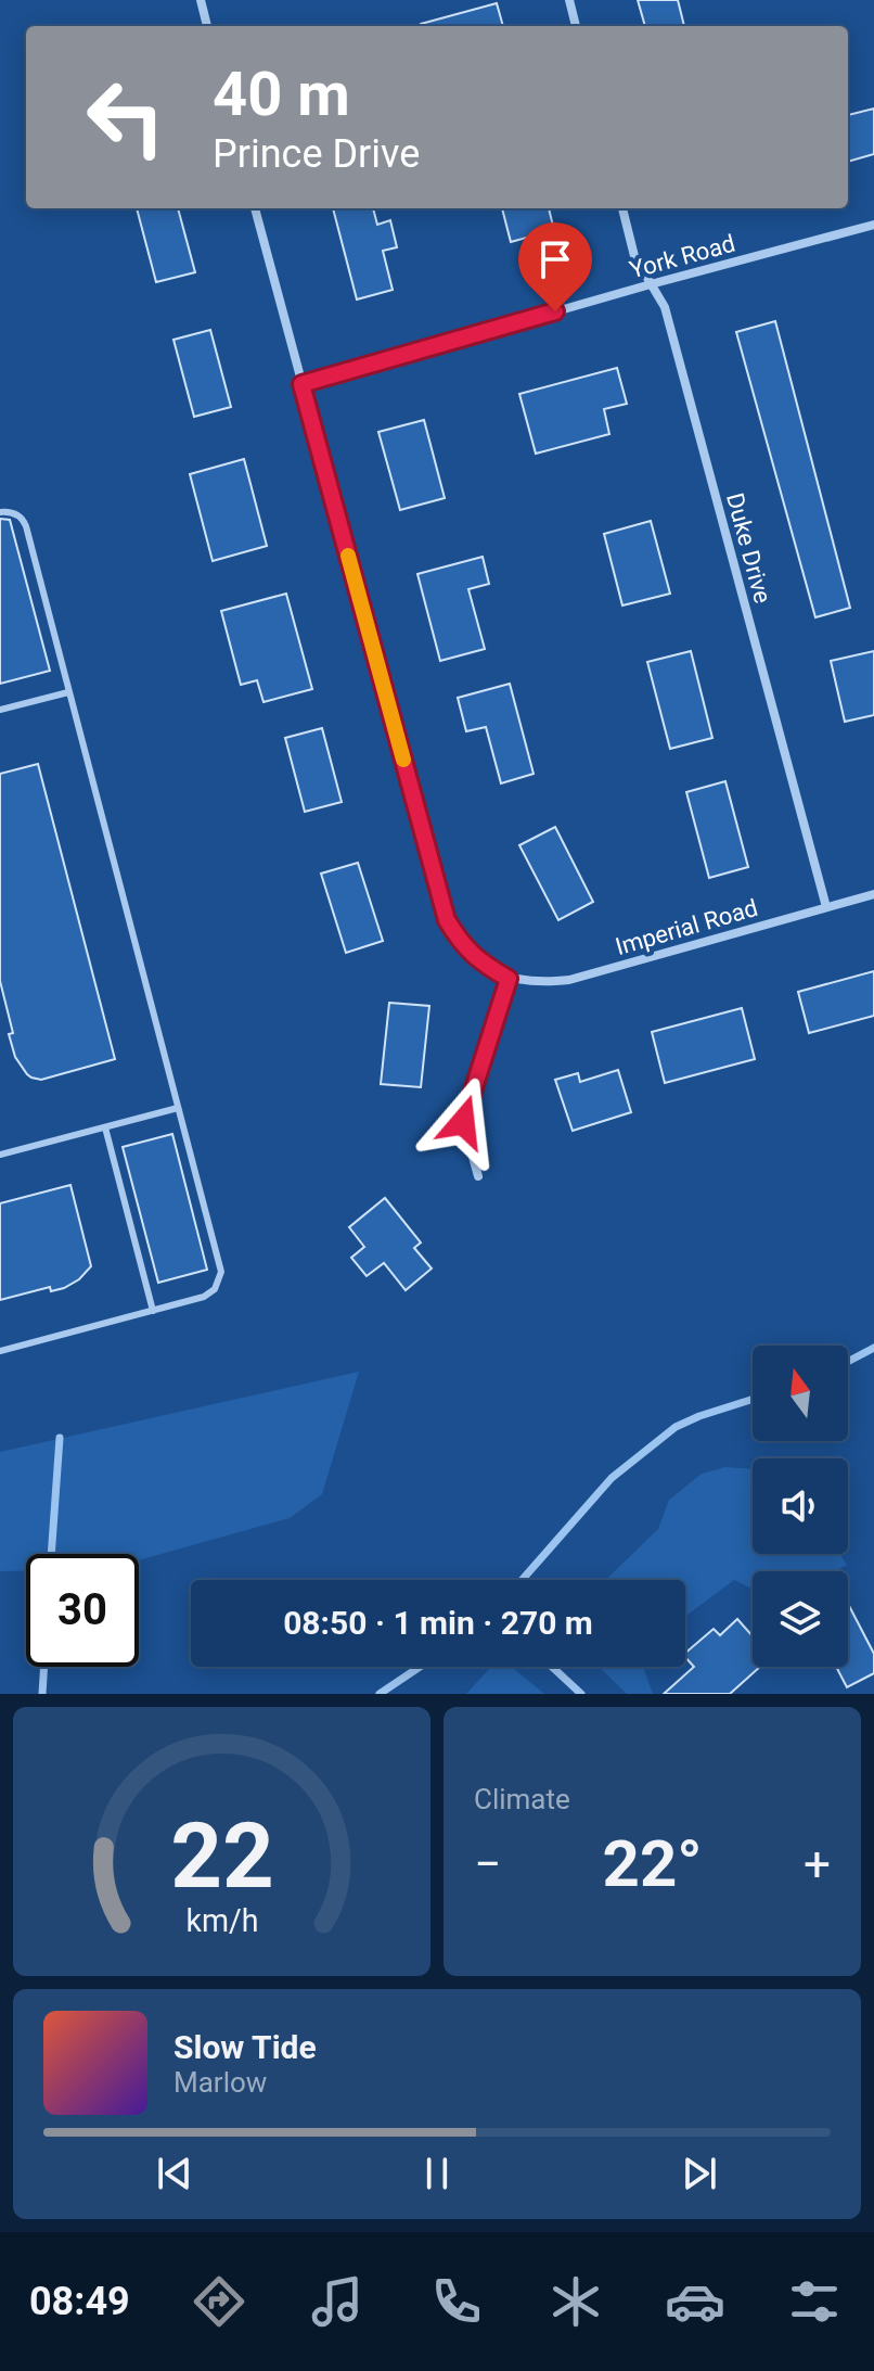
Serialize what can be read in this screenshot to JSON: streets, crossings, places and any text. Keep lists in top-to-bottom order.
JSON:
{
  "streets": {
    "street": ["York Road", "Duke Drive", "Imperial Road"]
  },
  "crossings": [
    ["York Road", "Duke Drive"],
    ["Duke Drive", "Imperial Road"]
  ],
  "north": "top",
  "page": {
    "turn": ["40 m", "Prince Drive"],
    "limit": "30",
    "trip": "08:50 · 1 min · 270 m",
    "tile": "Climate",
    "heat": ["−", "22°", "+"],
    "song": ["Slow Tide", "Marlow"],
    "tabs": "08:49",
    "gauge": ["22", "km/h"]
  }
}
